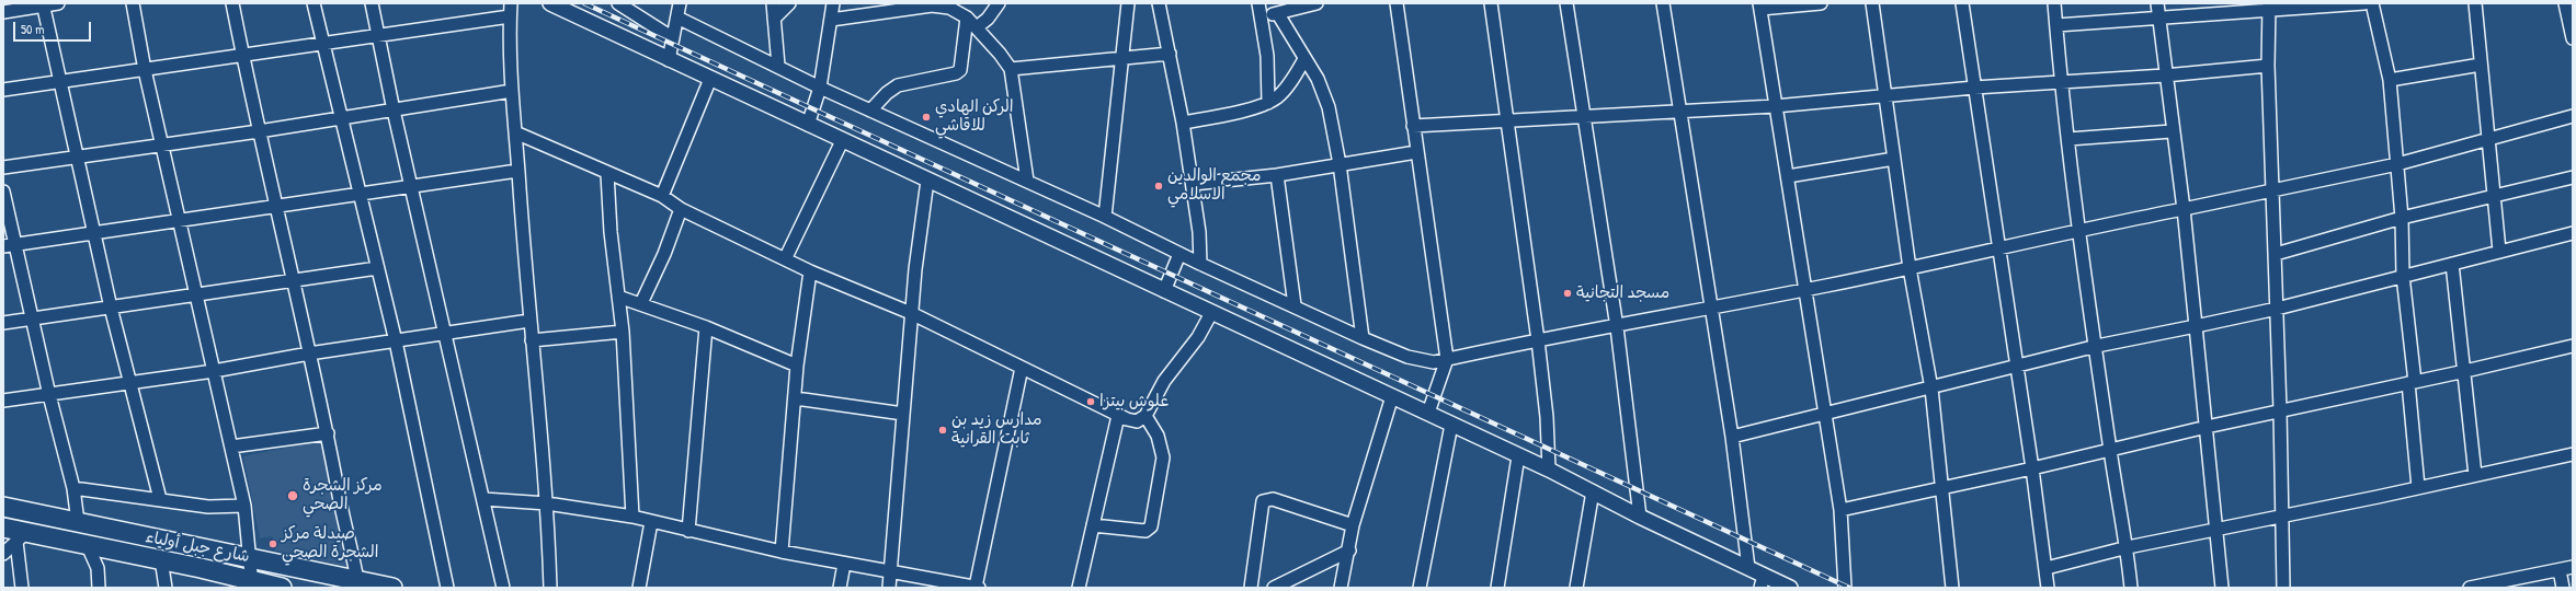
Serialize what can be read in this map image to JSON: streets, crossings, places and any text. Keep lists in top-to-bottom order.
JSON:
{
  "streets": {
    "main road": ["شارع جبل أولياء"]
  },
  "places": [
    "الركن الهادي للاقاشي",
    "مجمع الوالدين الاسلامي",
    "مسجد التجانية",
    "علوش بيتزا",
    "مدارس زيد بن ثابت القرانية",
    "مركز الشجرة الصحي",
    "صيدلة مركز الشجرة الصحي"
  ],
  "scale_bar": "50 m"
}
